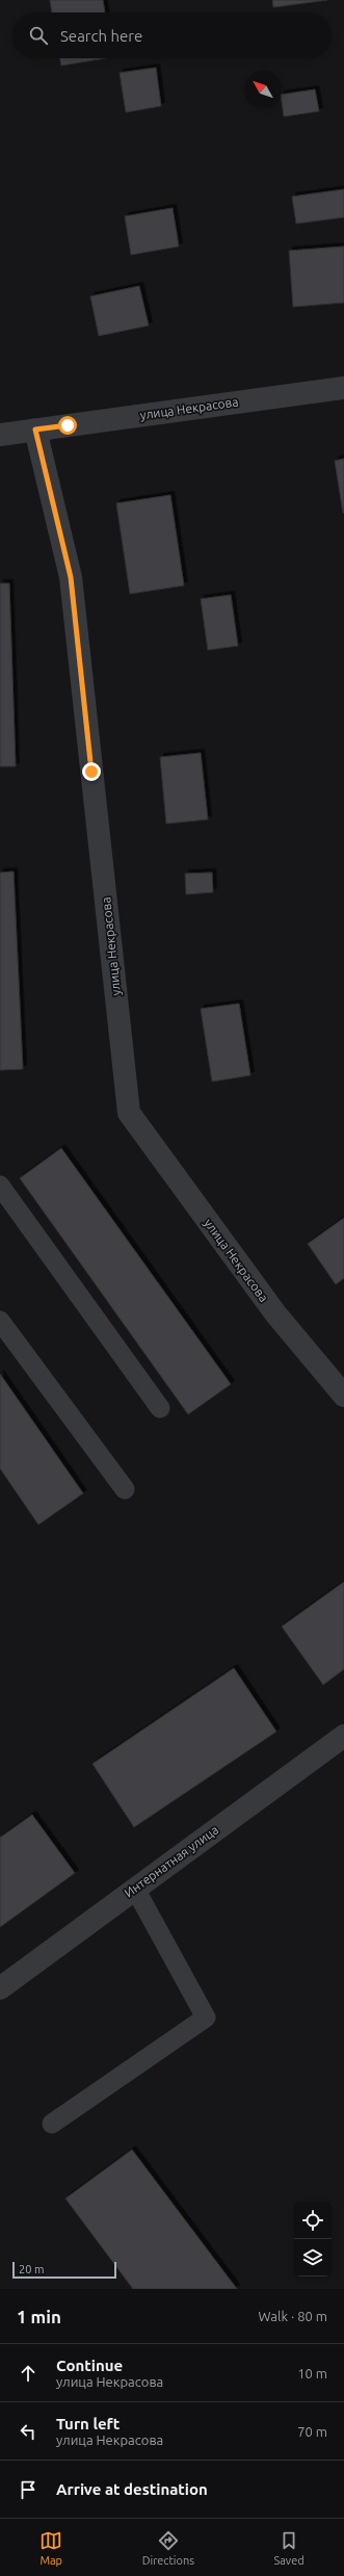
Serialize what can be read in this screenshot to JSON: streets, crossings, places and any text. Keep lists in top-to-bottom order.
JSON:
{
  "streets": {
    "street": ["улица Некрасова", "Интернатная улица"]
  },
  "scale_bar": "20 m",
  "north": "top left",
  "page": {
    "search": "Search here",
    "scale": "20 m",
    "heading": ["1 min", "Walk · 80 m"],
    "list": [
      ["Continue", "улица Некрасова", "10 m"],
      ["Turn left", "улица Некрасова", "70 m"],
      "Arrive at destination"
    ],
    "nav": ["Map", "Directions", "Saved"]
  }
}
